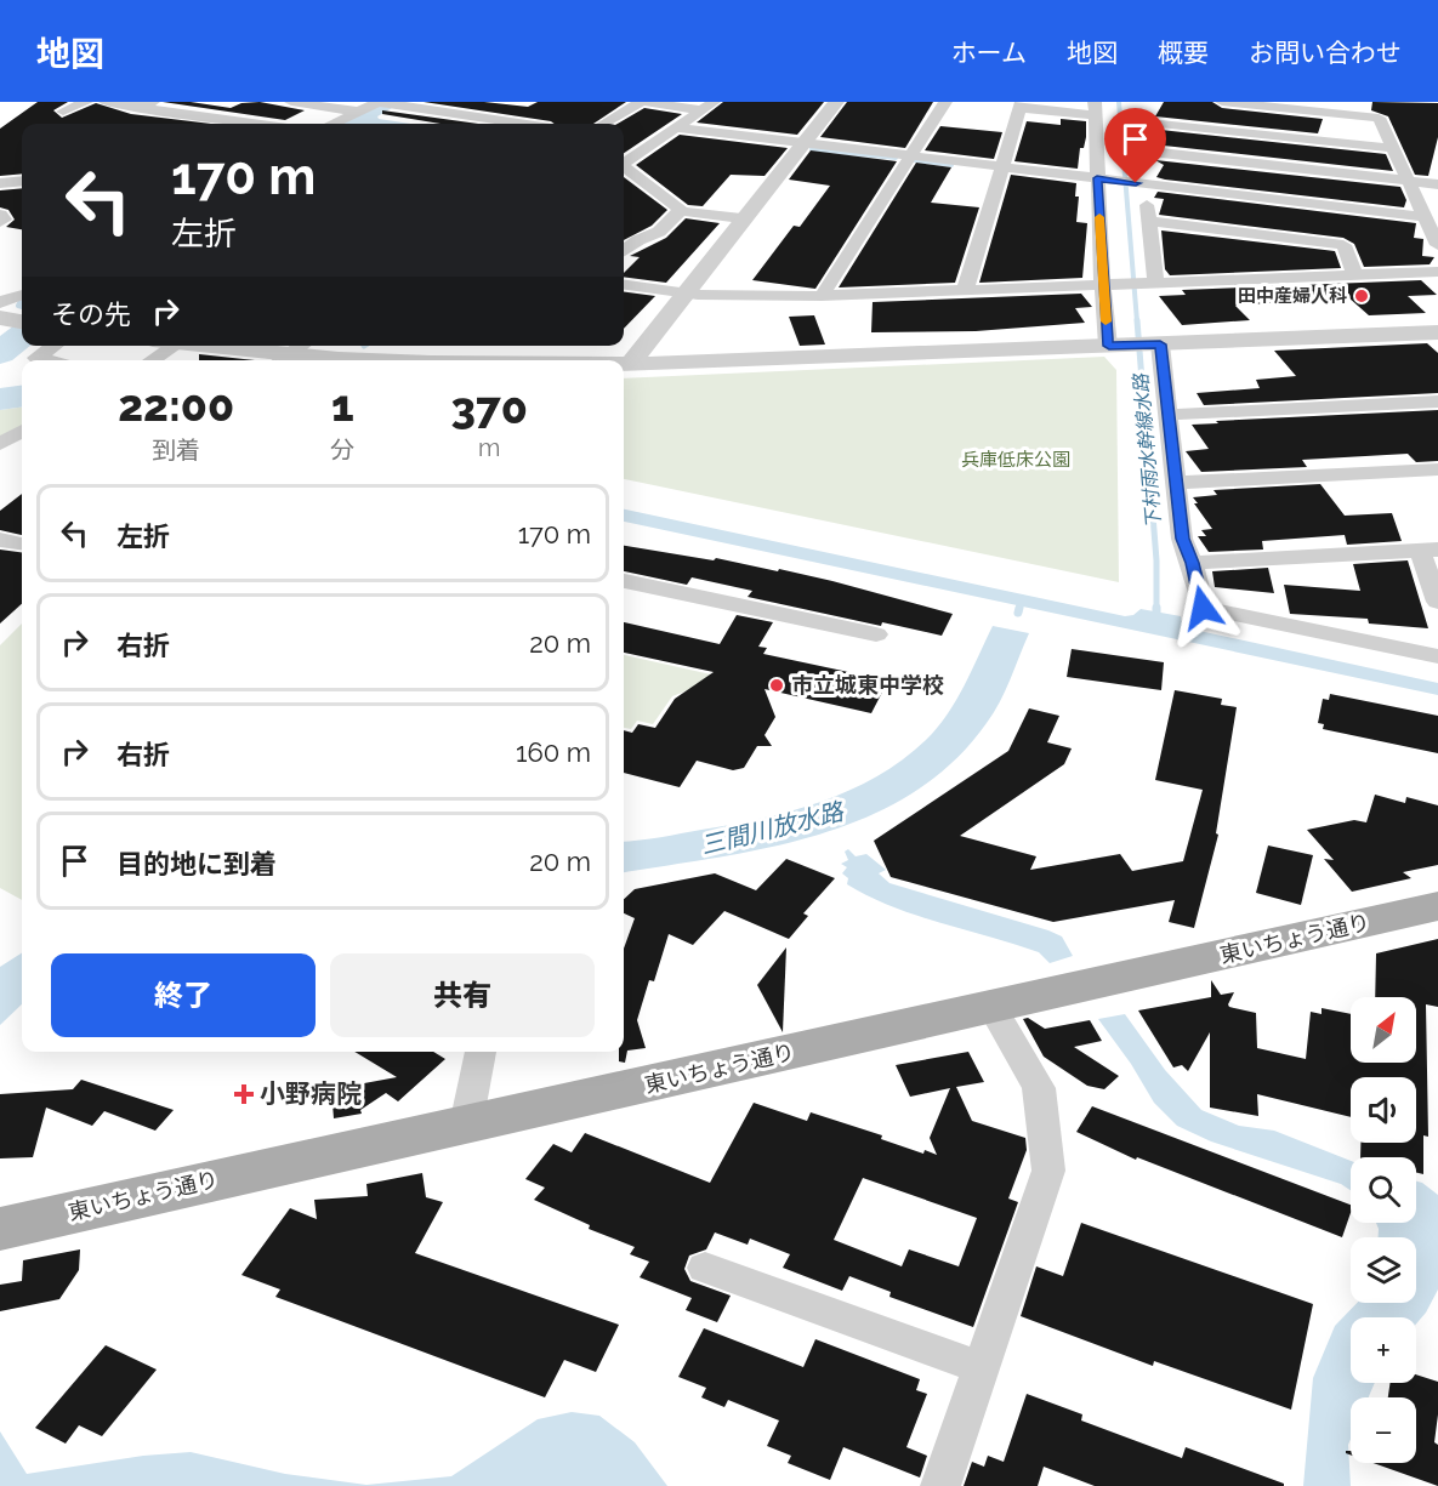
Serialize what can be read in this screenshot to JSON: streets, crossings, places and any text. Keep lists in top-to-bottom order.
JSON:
{
  "streets": {
    "main road": ["東いちょう通り"]
  },
  "water": ["下村雨水幹線水路", "三間川放水路"],
  "parks": ["兵庫低床公園"],
  "places": {
    "other": ["田中産婦人科", "市立城東中学校"],
    "health": ["小野病院"]
  },
  "north": "top right",
  "page": {
    "header": "地図",
    "nav": [
      "ホーム",
      "地図",
      "概要",
      "お問い合わせ"
    ],
    "turn": ["170 m", "左折"],
    "then": "その先",
    "eta": [
      "22:00",
      "到着",
      "1",
      "分",
      "370",
      "m"
    ],
    "list": [
      {
        "name": "左折",
        "value": "170 m"
      },
      {
        "name": "右折",
        "value": "20 m"
      },
      {
        "name": "右折",
        "value": "160 m"
      },
      {
        "name": "目的地に到着",
        "value": "20 m"
      }
    ],
    "buttons": ["終了", "共有"],
    "map_buttons": ["+", "−"]
  }
}
